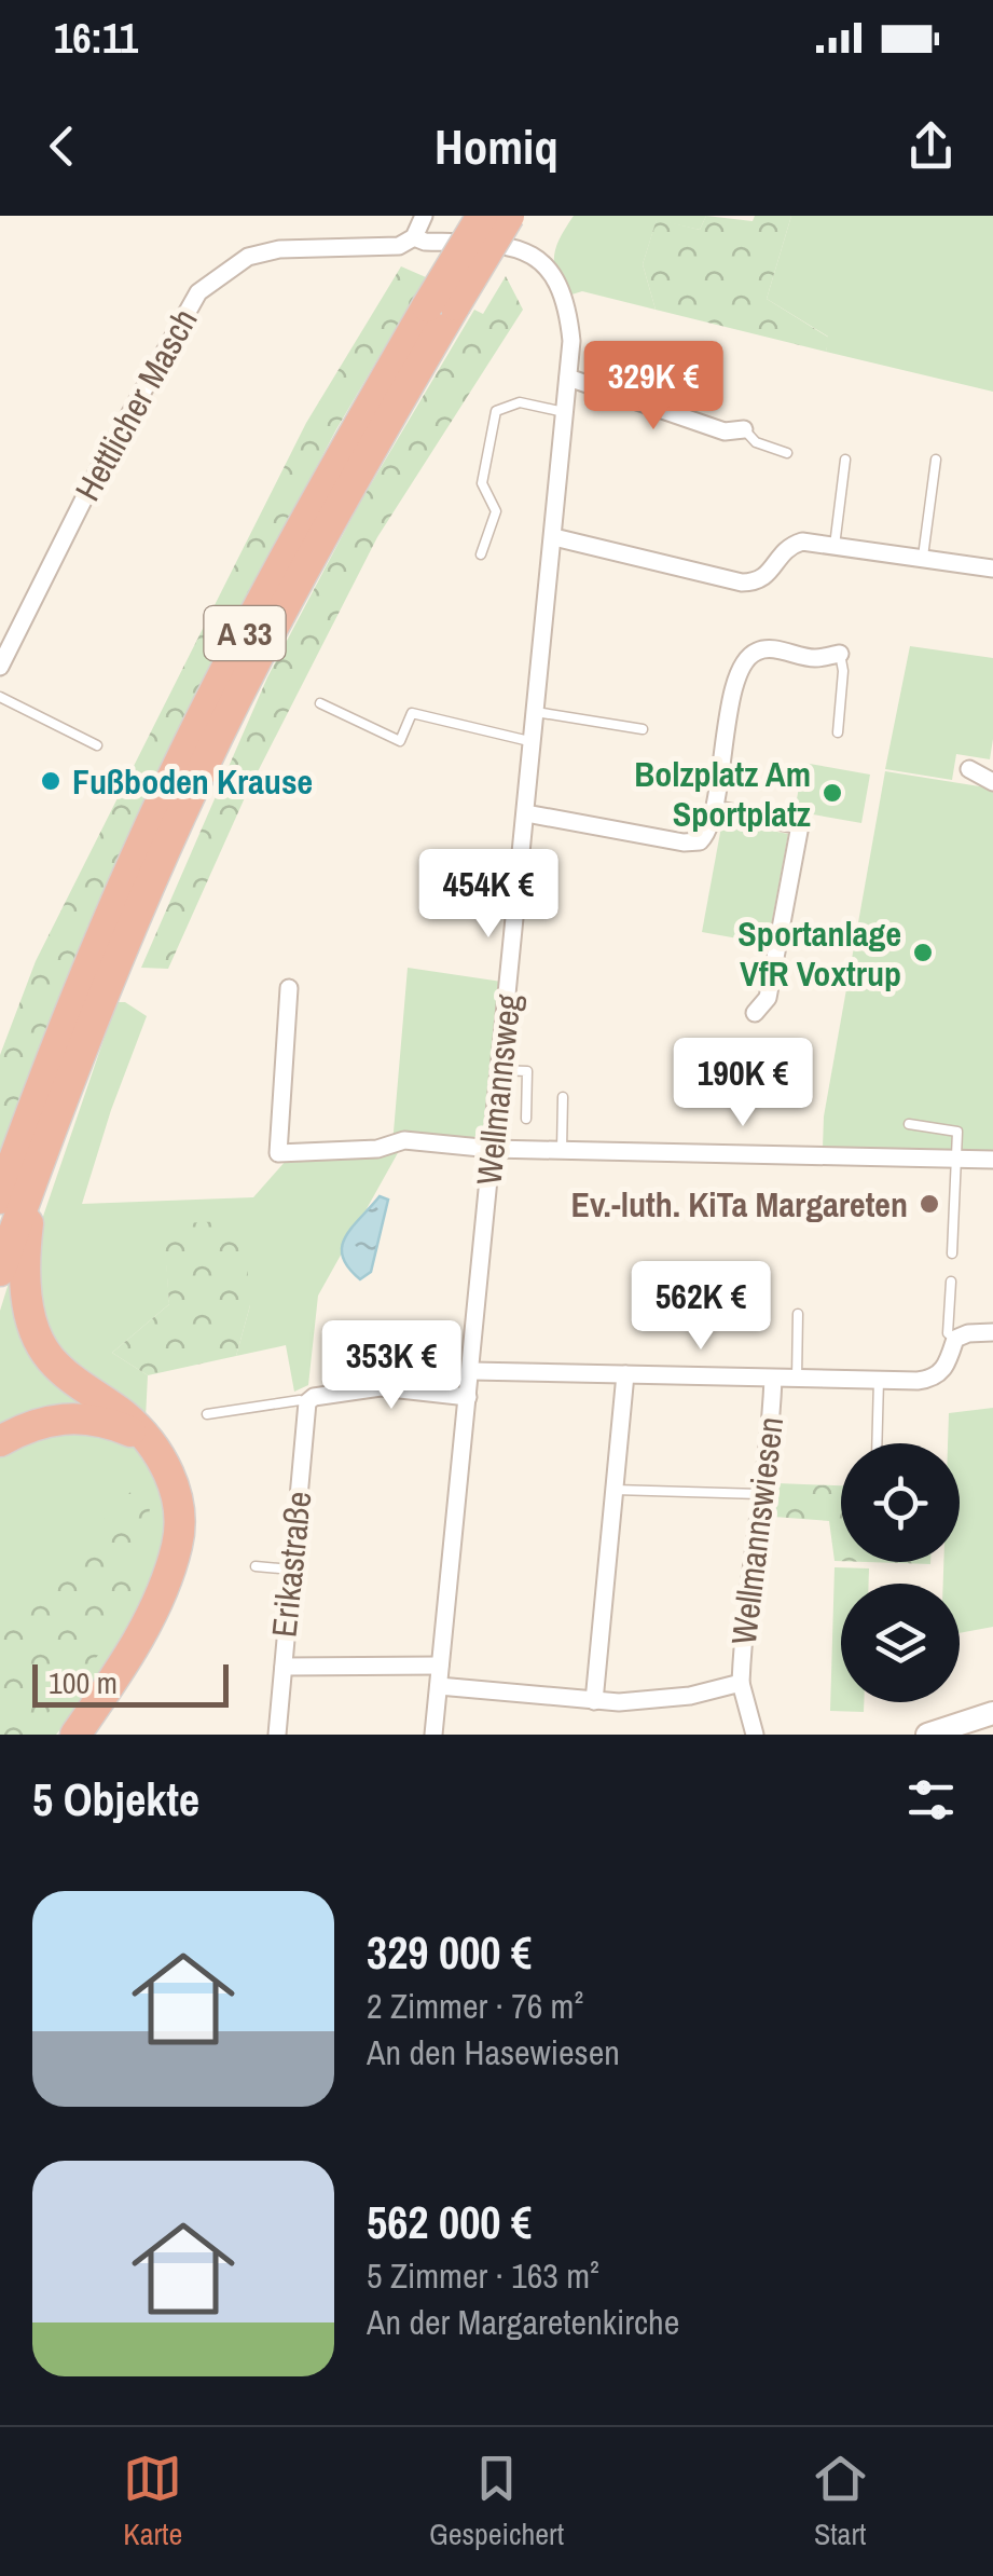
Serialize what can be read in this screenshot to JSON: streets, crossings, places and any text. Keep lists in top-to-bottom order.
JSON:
{
  "streets": {
    "highway": ["A 33"],
    "street": [
      "Hettlicher Masch",
      "Wellmannsweg",
      "Wellmannswiesen",
      "Erikastraße"
    ]
  },
  "crossings": [
    ["Hettlicher Masch", "Wellmannsweg"],
    ["Wellmannsweg", "Wellmannswiesen"]
  ],
  "places": [
    "Fußboden Krause",
    "Bolzplatz Am Sportplatz",
    "Sportanlage VfR Voxtrup",
    "Ev.-luth. KiTa Margareten"
  ],
  "scale_bar": "100 m",
  "page": {
    "status": "16:11",
    "header": "Homiq",
    "price": [
      "329K €",
      "454K €",
      "190K €",
      "562K €",
      "353K €"
    ],
    "scale": "100 m",
    "heading": "5 Objekte",
    "list": [
      {
        "name": "329 000 €",
        "note": "2 Zimmer · 76 m² · An den Hasewiesen"
      },
      {
        "name": "562 000 €",
        "note": "5 Zimmer · 163 m² · An der Margaretenkirche"
      }
    ],
    "tabs": ["Karte", "Gespeichert", "Start"]
  }
}
